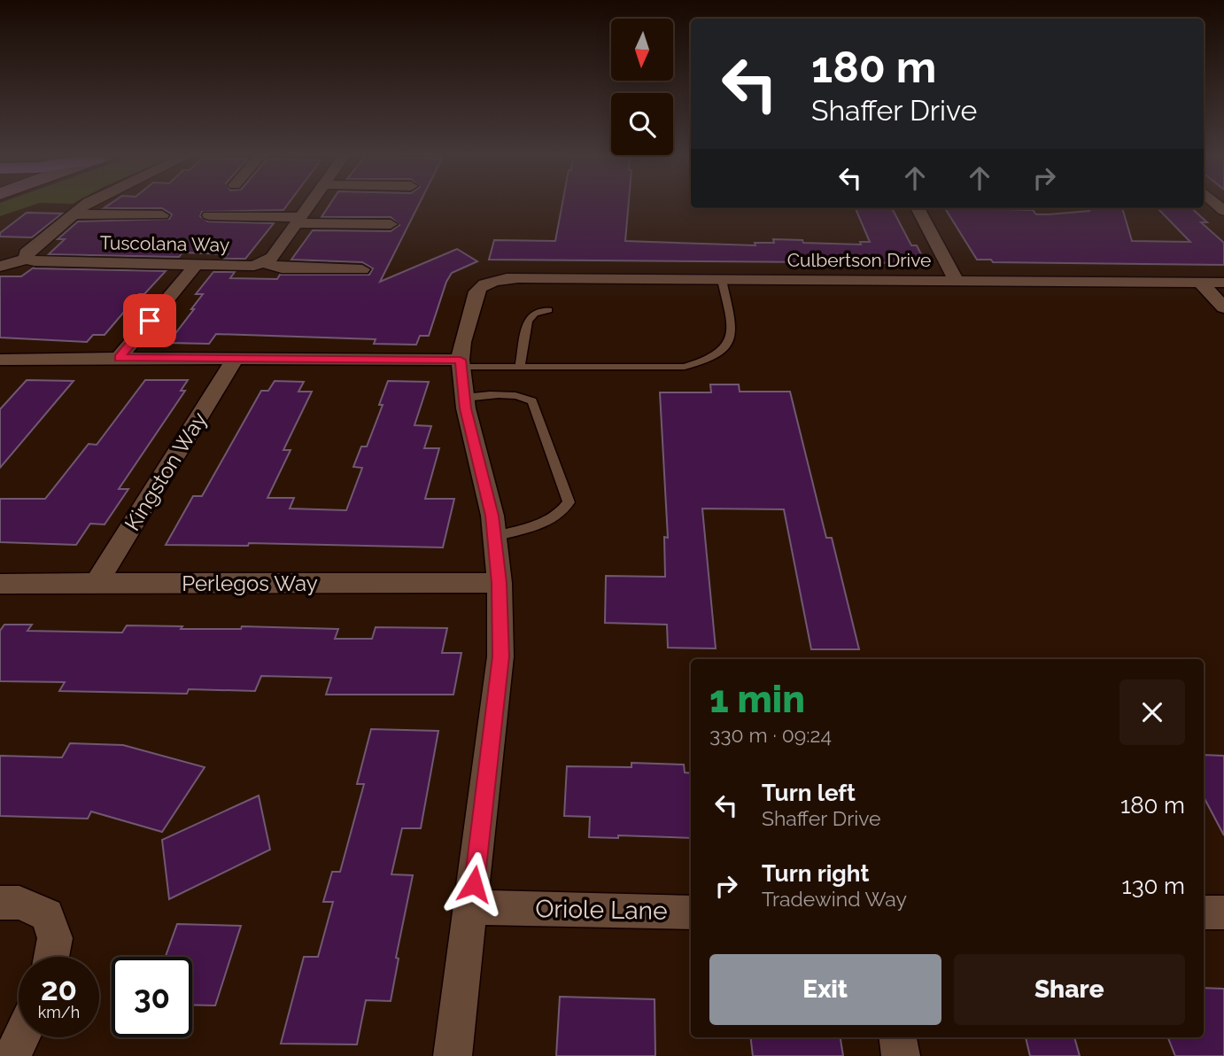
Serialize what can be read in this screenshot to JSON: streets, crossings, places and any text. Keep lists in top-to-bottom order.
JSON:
{
  "streets": {
    "street": [
      "Tuscolana Way",
      "Culbertson Drive",
      "Kingston Way",
      "Perlegos Way",
      "Oriole Lane"
    ]
  },
  "crossings": [
    ["Culbertson Drive", "Perlegos Way"],
    ["Culbertson Drive", "Oriole Lane"],
    ["Kingston Way", "Perlegos Way"]
  ],
  "north": "bottom",
  "page": {
    "turn": ["180 m", "Shaffer Drive"],
    "heading": ["1 min", "330 m · 09:24"],
    "list": [
      {
        "name": "Turn left",
        "note": "Shaffer Drive",
        "value": "180 m"
      },
      {
        "name": "Turn right",
        "note": "Tradewind Way",
        "value": "130 m"
      }
    ],
    "buttons": ["Exit", "Share"],
    "speed": "20 km/h",
    "limit": "30"
  }
}
